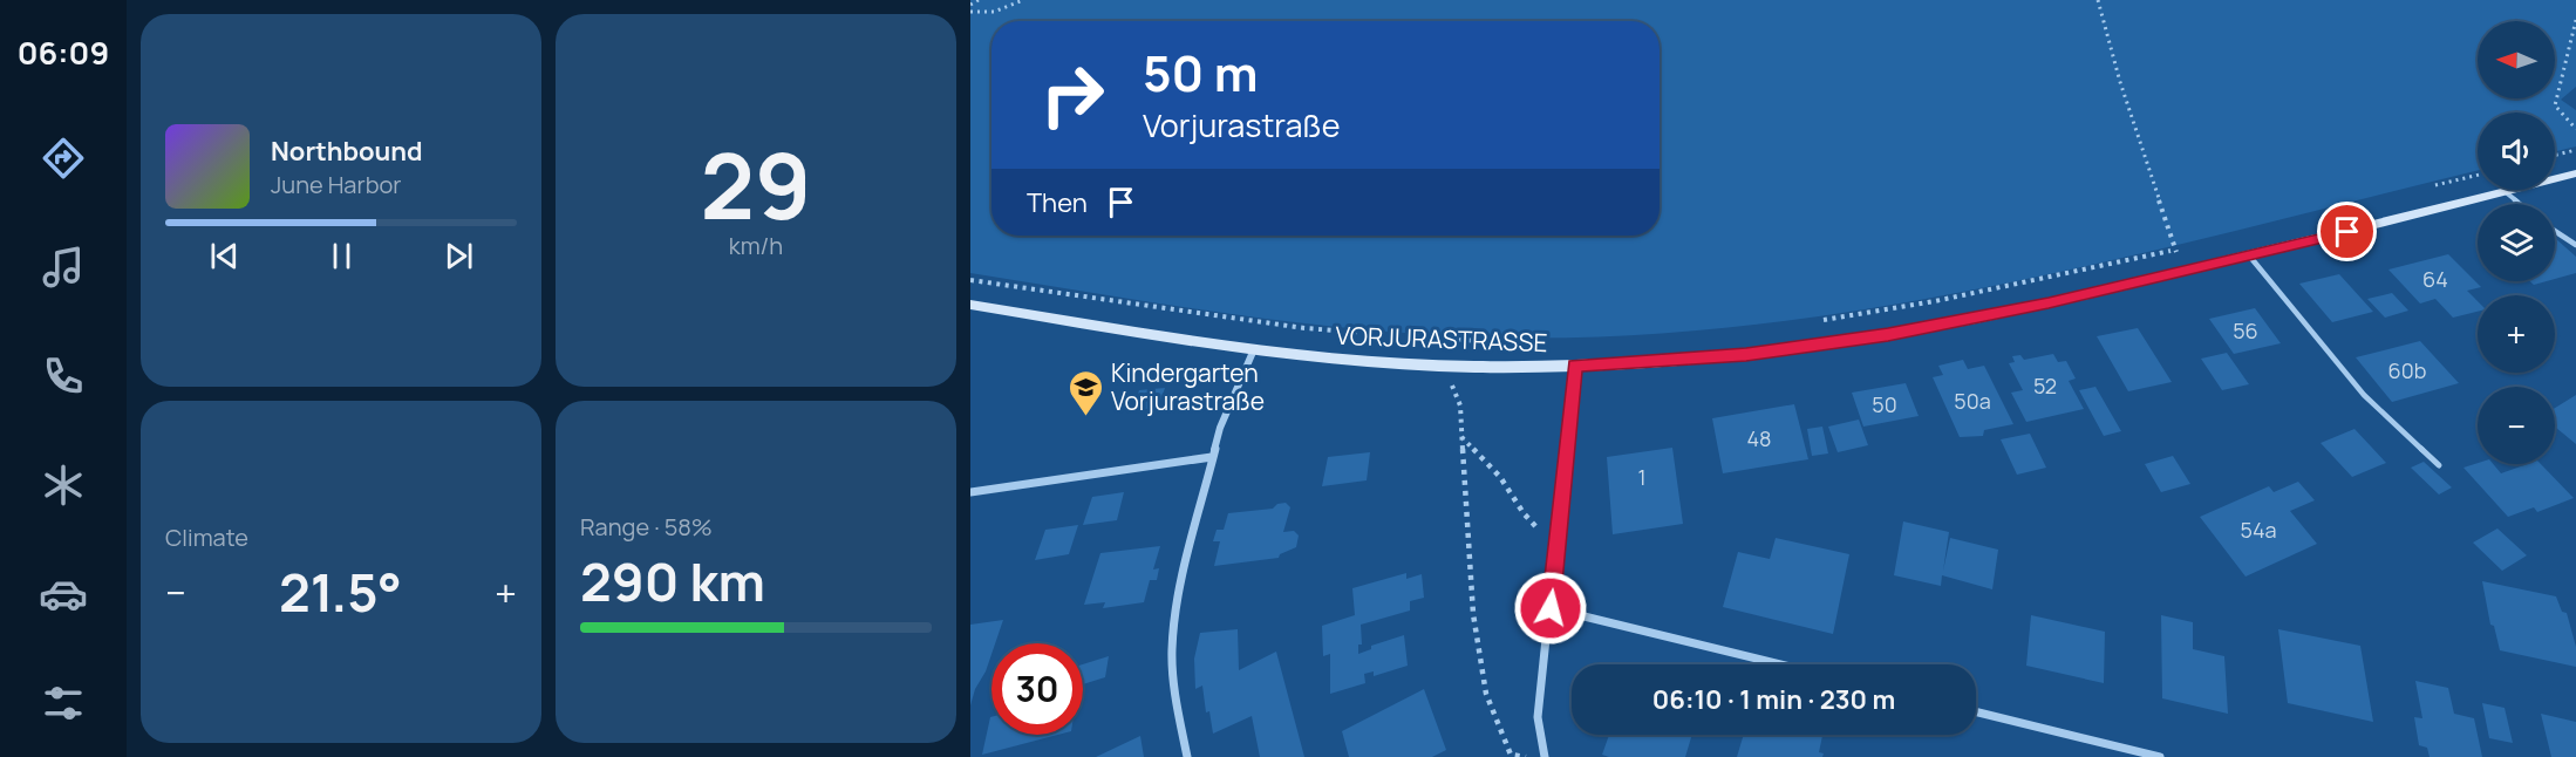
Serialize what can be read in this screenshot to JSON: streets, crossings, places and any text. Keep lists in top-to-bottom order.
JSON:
{
  "streets": {
    "main road": ["VORJURASTRASSE"]
  },
  "places": {
    "school or university": ["Kindergarten Vorjurastraße"]
  },
  "house_numbers": [
    "64",
    "56",
    "60b",
    "52",
    "50a",
    "50",
    "48",
    "1",
    "54a"
  ],
  "north": "left",
  "page": {
    "tabs": "06:09",
    "tile": [
      ["29", "km/h"],
      "Climate",
      ["Range · 58%", "290 km"]
    ],
    "map_buttons": ["+", "−"],
    "turn": ["50 m", "Vorjurastraße"],
    "song": ["Northbound", "June Harbor"],
    "then": "Then",
    "heat": ["−", "21.5°", "+"],
    "limit": "30",
    "trip": "06:10 · 1 min · 230 m"
  }
}
